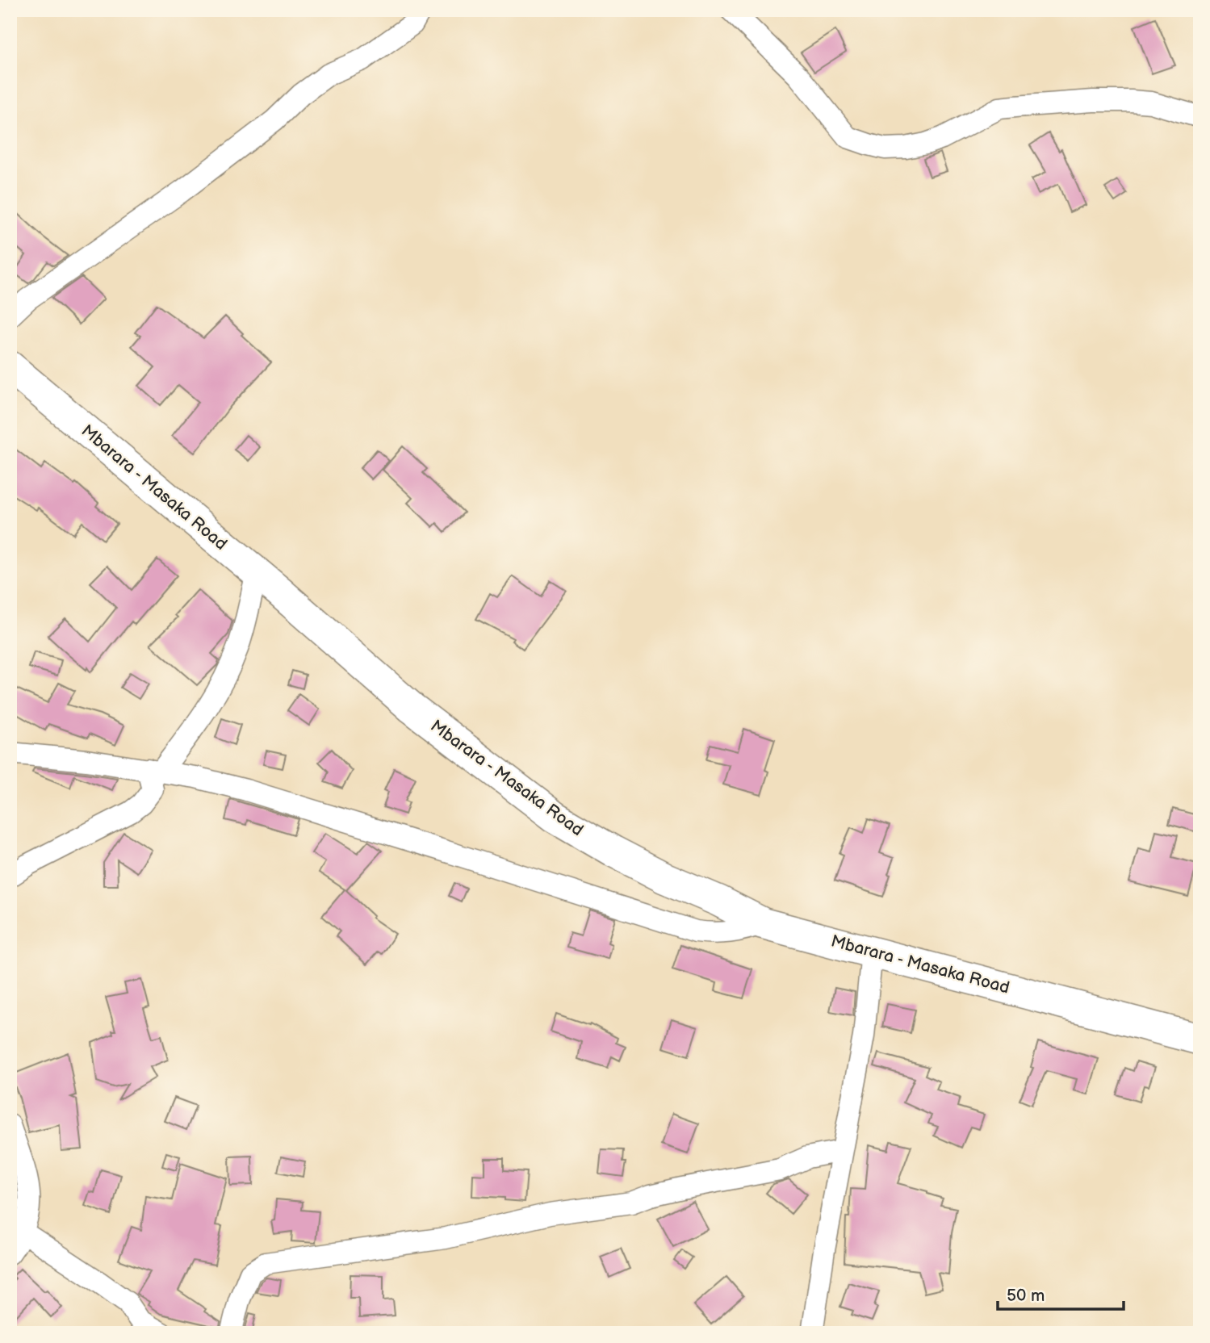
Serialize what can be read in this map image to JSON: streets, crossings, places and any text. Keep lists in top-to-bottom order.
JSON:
{
  "streets": {
    "highway": ["Mbarara - Masaka Road"]
  },
  "scale_bar": "50 m"
}
